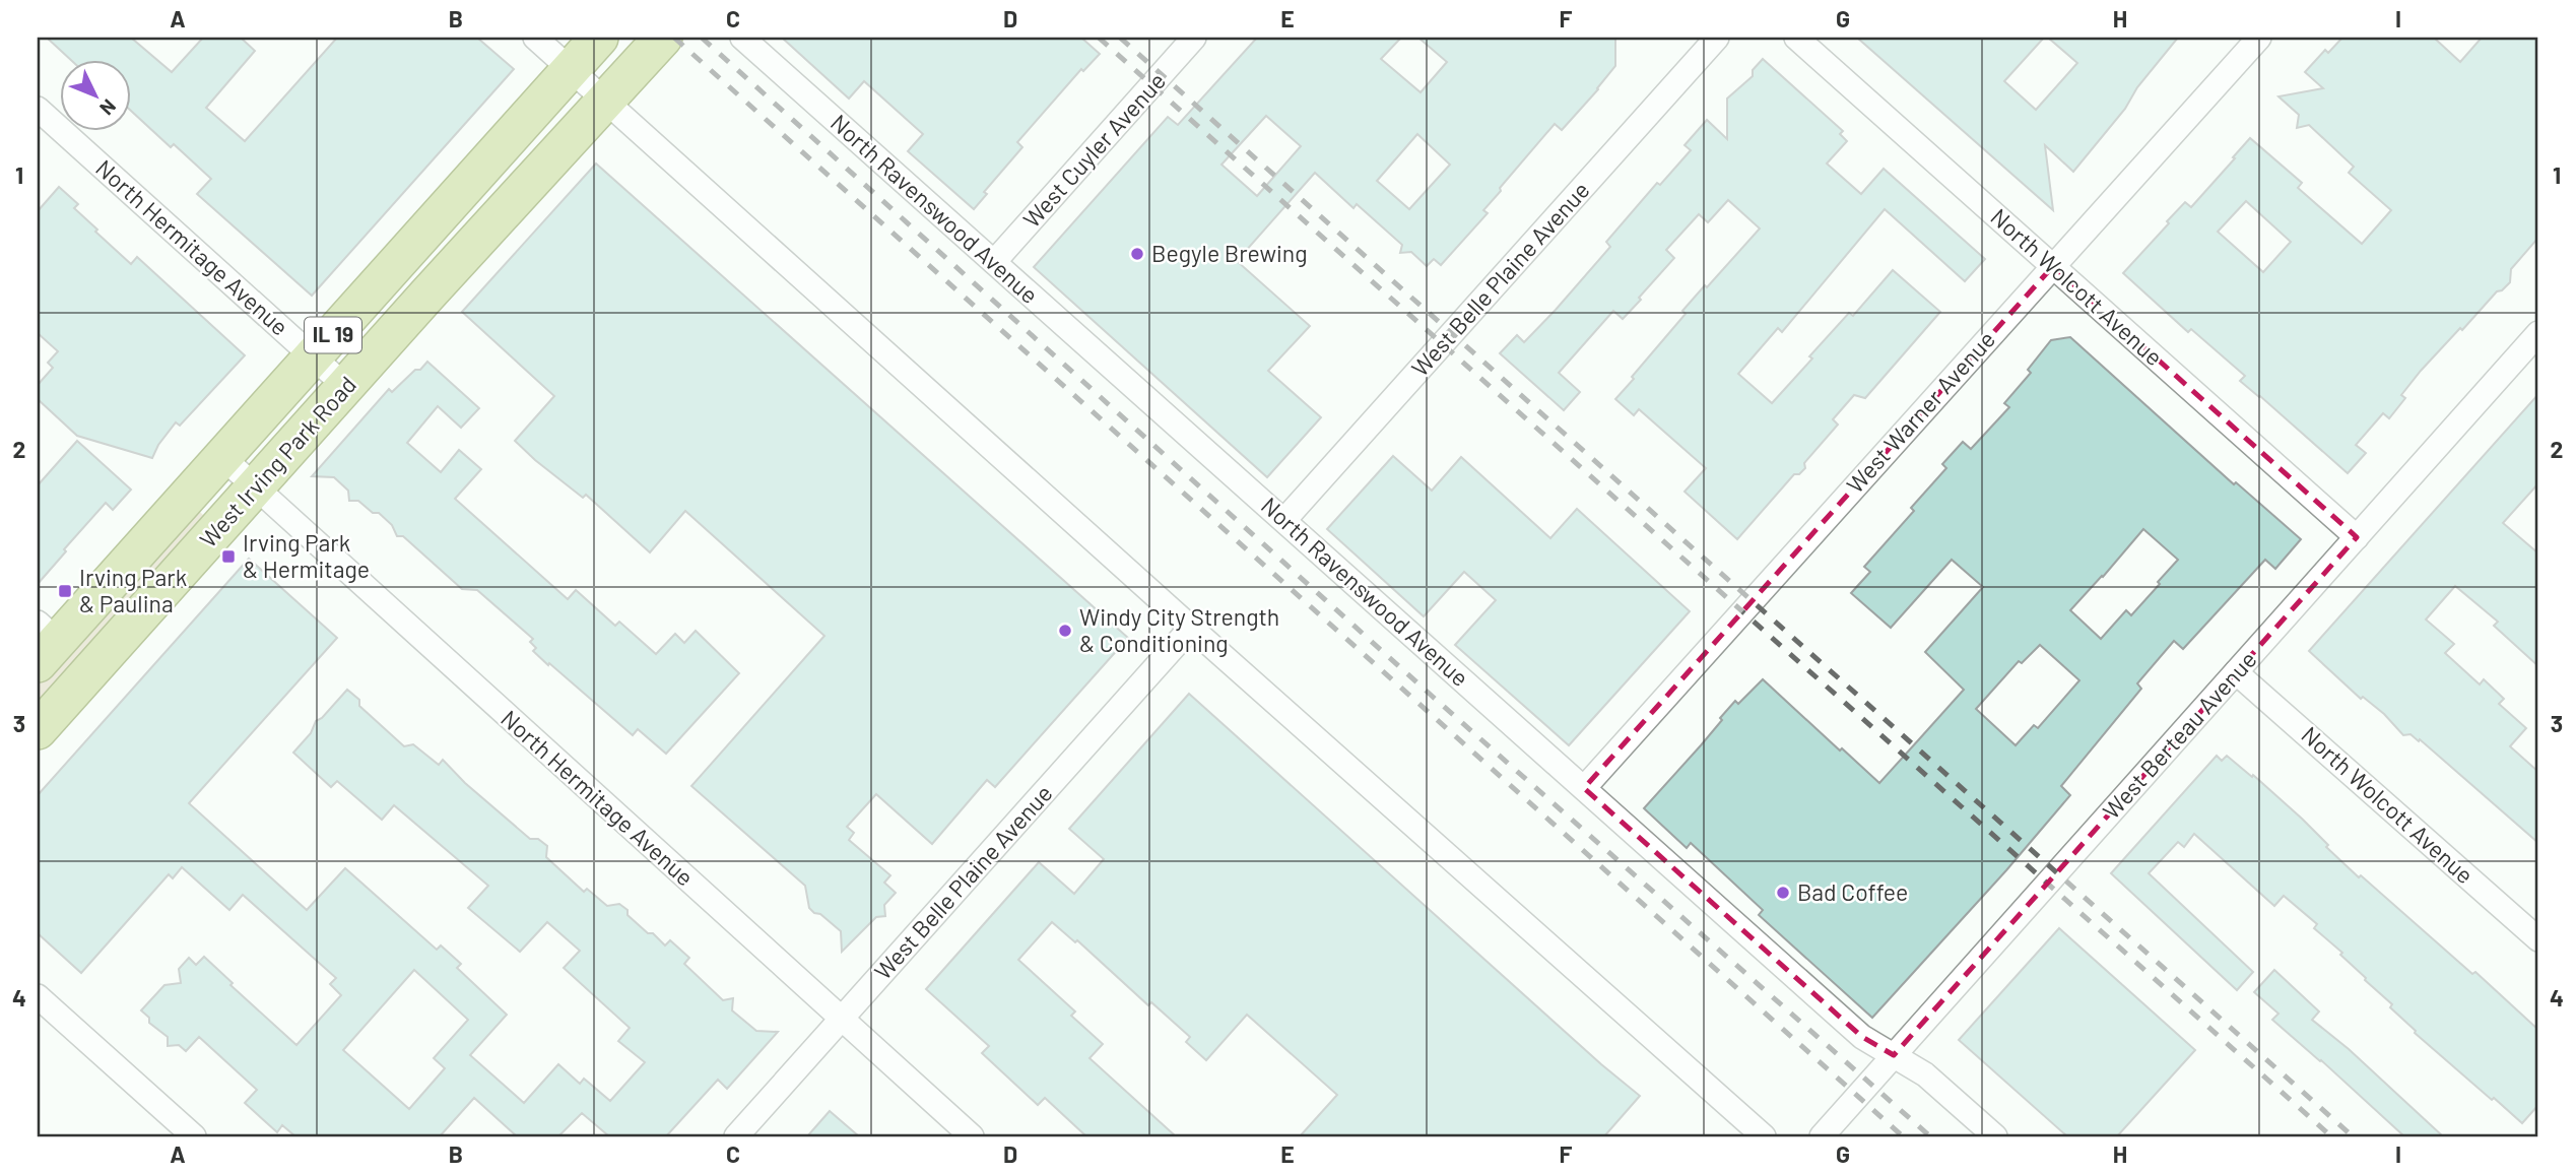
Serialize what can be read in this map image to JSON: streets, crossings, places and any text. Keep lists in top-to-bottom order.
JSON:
{
  "streets": {
    "main road": ["IL 19", "West Irving Park Road"],
    "street": [
      "West Cuyler Avenue",
      "North Ravenswood Avenue",
      "North Hermitage Avenue",
      "West Belle Plaine Avenue",
      "North Wolcott Avenue",
      "West Warner Avenue",
      "West Berteau Avenue"
    ]
  },
  "crossings": [
    ["West Cuyler Avenue", "North Ravenswood Avenue"],
    ["North Ravenswood Avenue", "West Belle Plaine Avenue"],
    ["North Ravenswood Avenue", "West Warner Avenue"],
    ["North Ravenswood Avenue", "West Berteau Avenue"],
    ["North Hermitage Avenue", "West Belle Plaine Avenue"],
    ["North Hermitage Avenue", "West Irving Park Road"],
    ["North Wolcott Avenue", "West Warner Avenue"],
    ["North Wolcott Avenue", "West Berteau Avenue"]
  ],
  "places": {
    "other": ["Begyle Brewing", "Windy City Strength & Conditioning", "Bad Coffee"],
    "transit": ["Irving Park & Hermitage", "Irving Park & Paulina"]
  },
  "north": "bottom right",
  "grid": {
    "columns": [
      "A",
      "B",
      "C",
      "D",
      "E",
      "F",
      "G",
      "H",
      "I"
    ],
    "rows": [
      "1",
      "2",
      "3",
      "4"
    ]
  }
}
